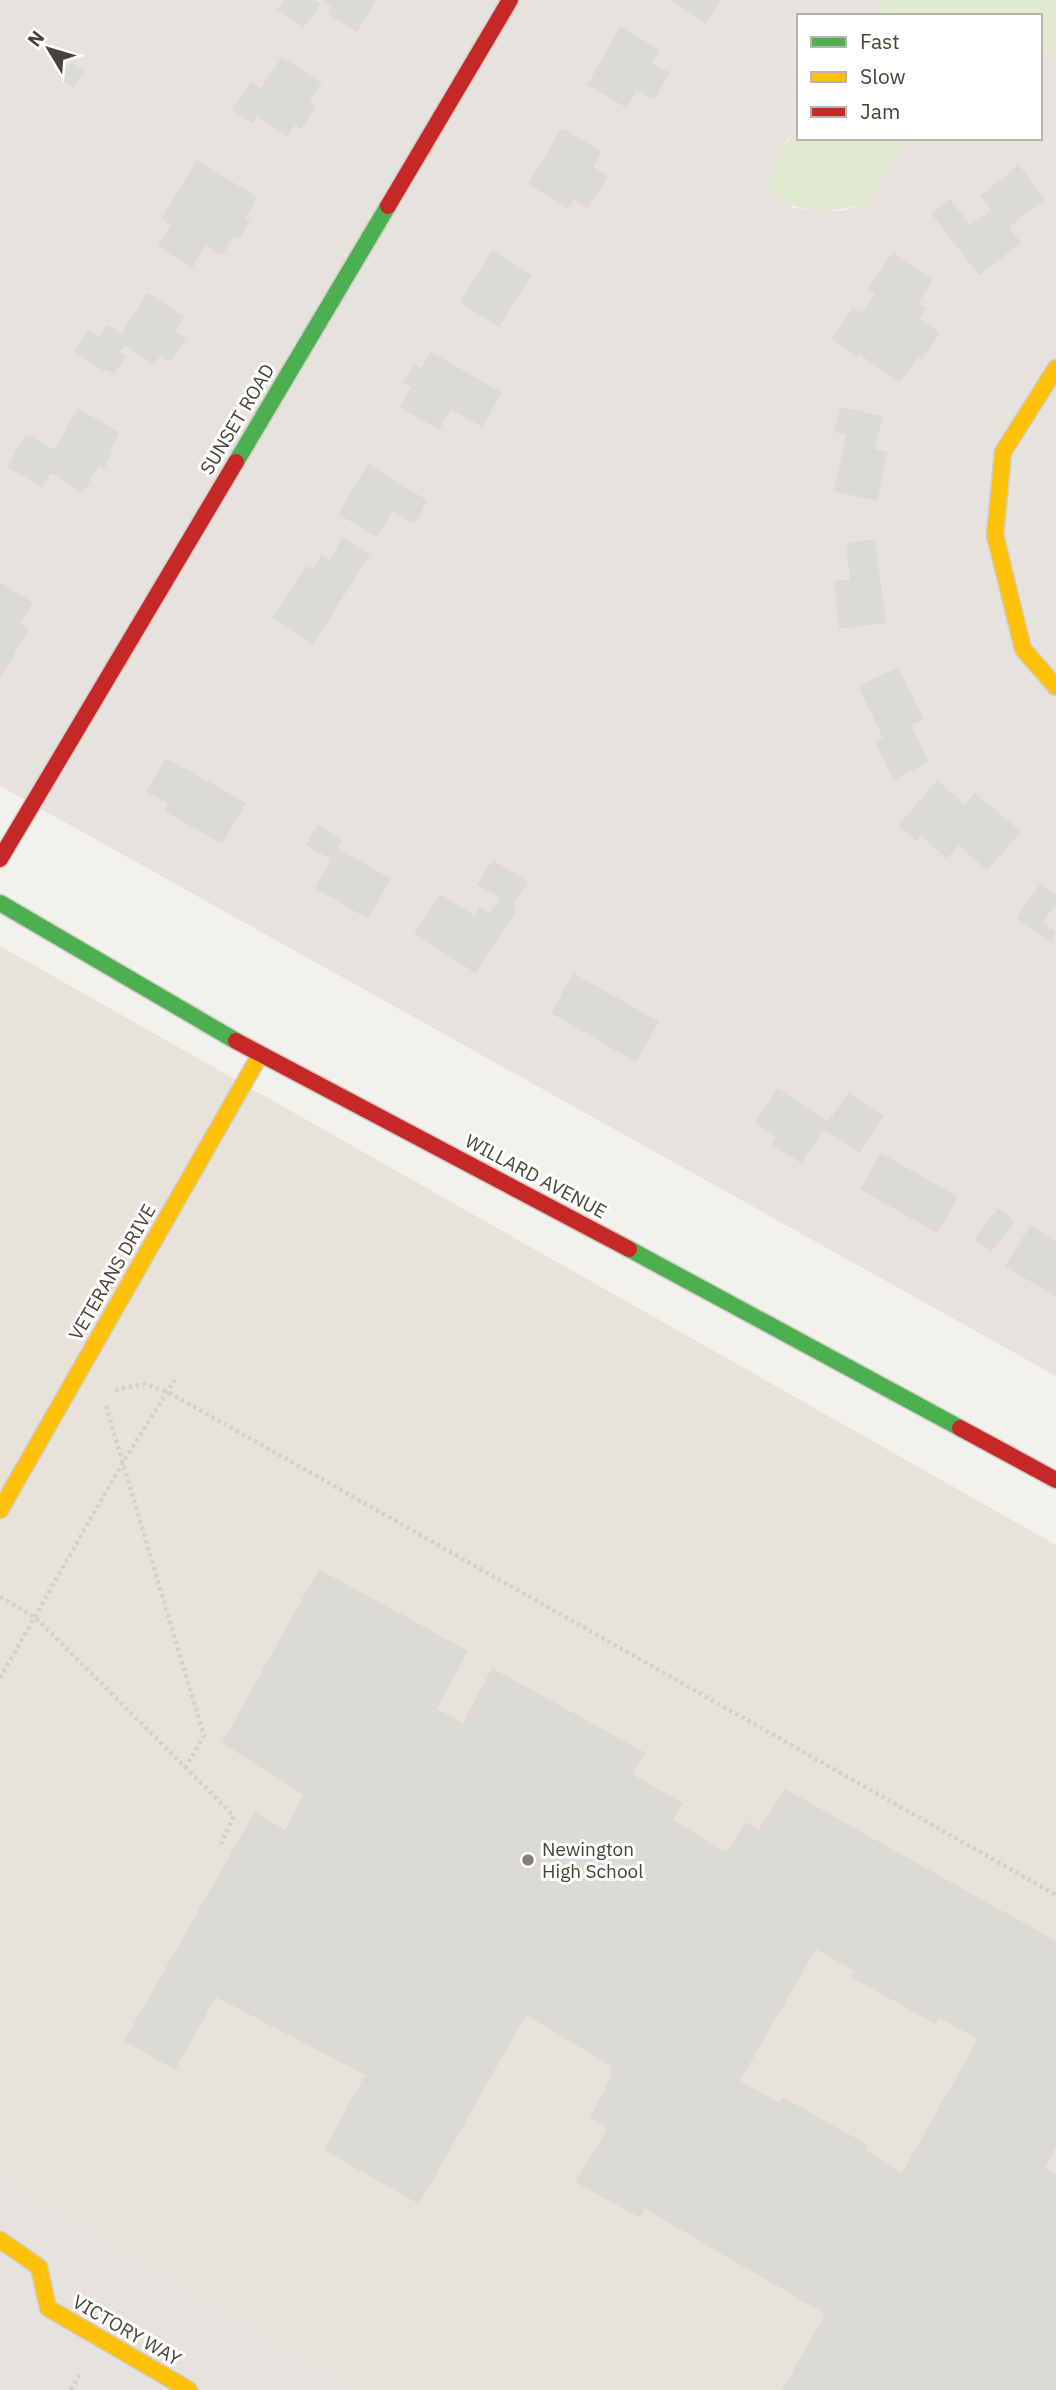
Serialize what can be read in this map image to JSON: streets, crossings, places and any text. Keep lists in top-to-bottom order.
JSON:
{
  "streets": {
    "street": [
      "SUNSET ROAD",
      "WILLARD AVENUE",
      "VETERANS DRIVE",
      "VICTORY WAY"
    ]
  },
  "crossings": [
    ["WILLARD AVENUE", "VETERANS DRIVE"]
  ],
  "places": ["Newington High School"],
  "legend": ["Fast", "Slow", "Jam"],
  "north": "top left"
}
